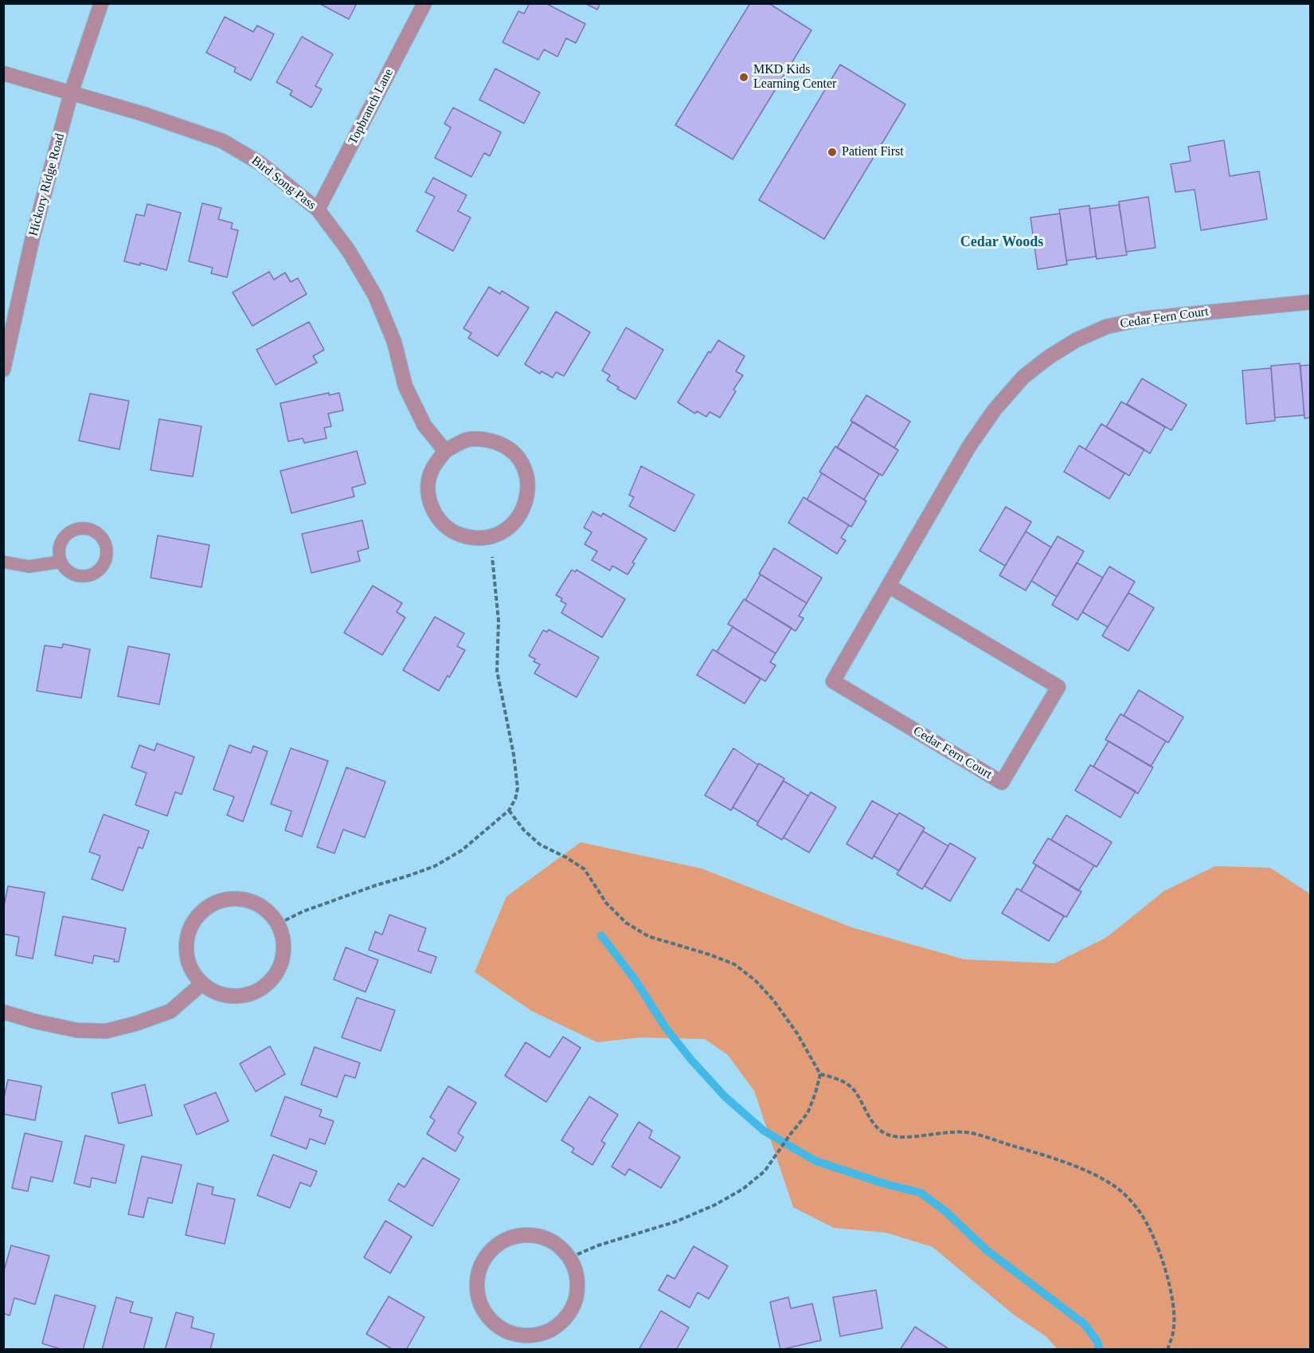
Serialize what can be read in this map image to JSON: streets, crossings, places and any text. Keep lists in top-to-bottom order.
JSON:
{
  "streets": {
    "street": [
      "Topbranch Lane",
      "Bird Song Pass",
      "Hickory Ridge Road",
      "Cedar Fern Court"
    ]
  },
  "crossings": [
    ["Topbranch Lane", "Bird Song Pass"],
    ["Bird Song Pass", "Hickory Ridge Road"]
  ],
  "districts": ["Cedar Woods"],
  "places": ["MKD Kids Learning Center", "Patient First"]
}
